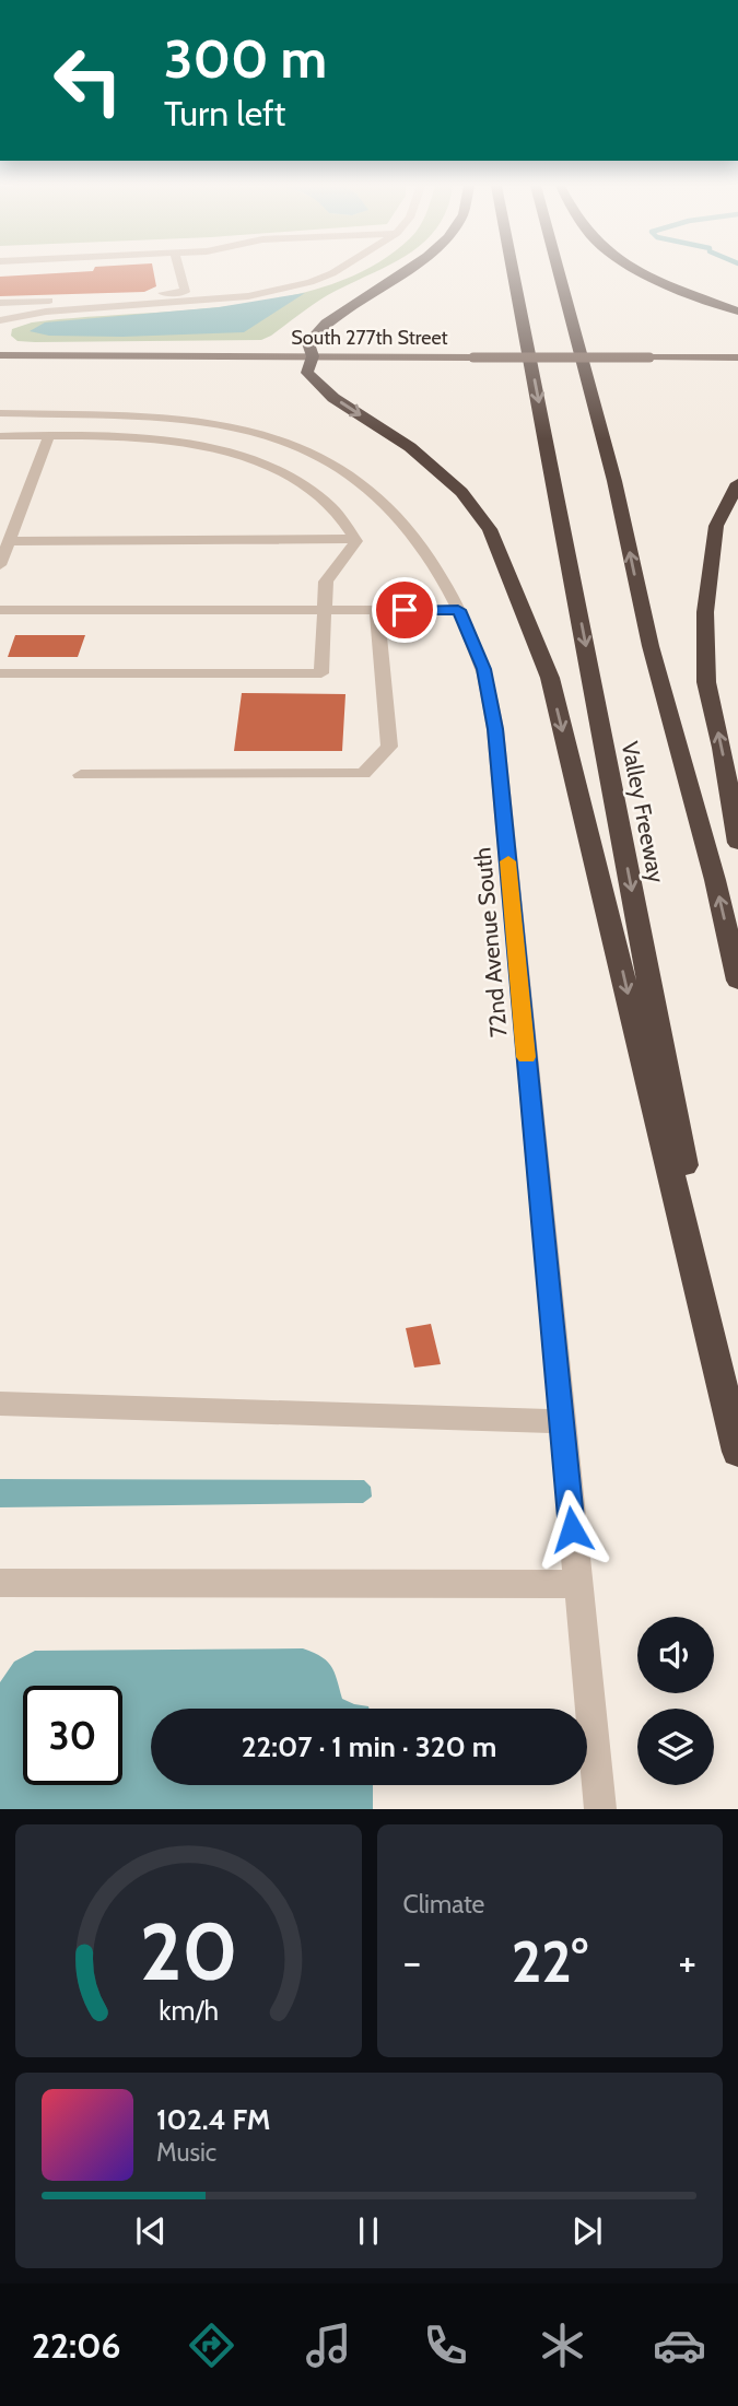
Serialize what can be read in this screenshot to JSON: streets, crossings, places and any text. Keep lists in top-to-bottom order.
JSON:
{
  "streets": {
    "highway": ["Valley Freeway"],
    "main road": ["South 277th Street"],
    "street": ["72nd Avenue South"]
  },
  "page": {
    "turn": ["300 m", "Turn left"],
    "limit": "30",
    "trip": "22:07 · 1 min · 320 m",
    "tile": "Climate",
    "heat": ["−", "22°", "+"],
    "song": ["102.4 FM", "Music"],
    "tabs": "22:06",
    "gauge": ["20", "km/h"]
  }
}
